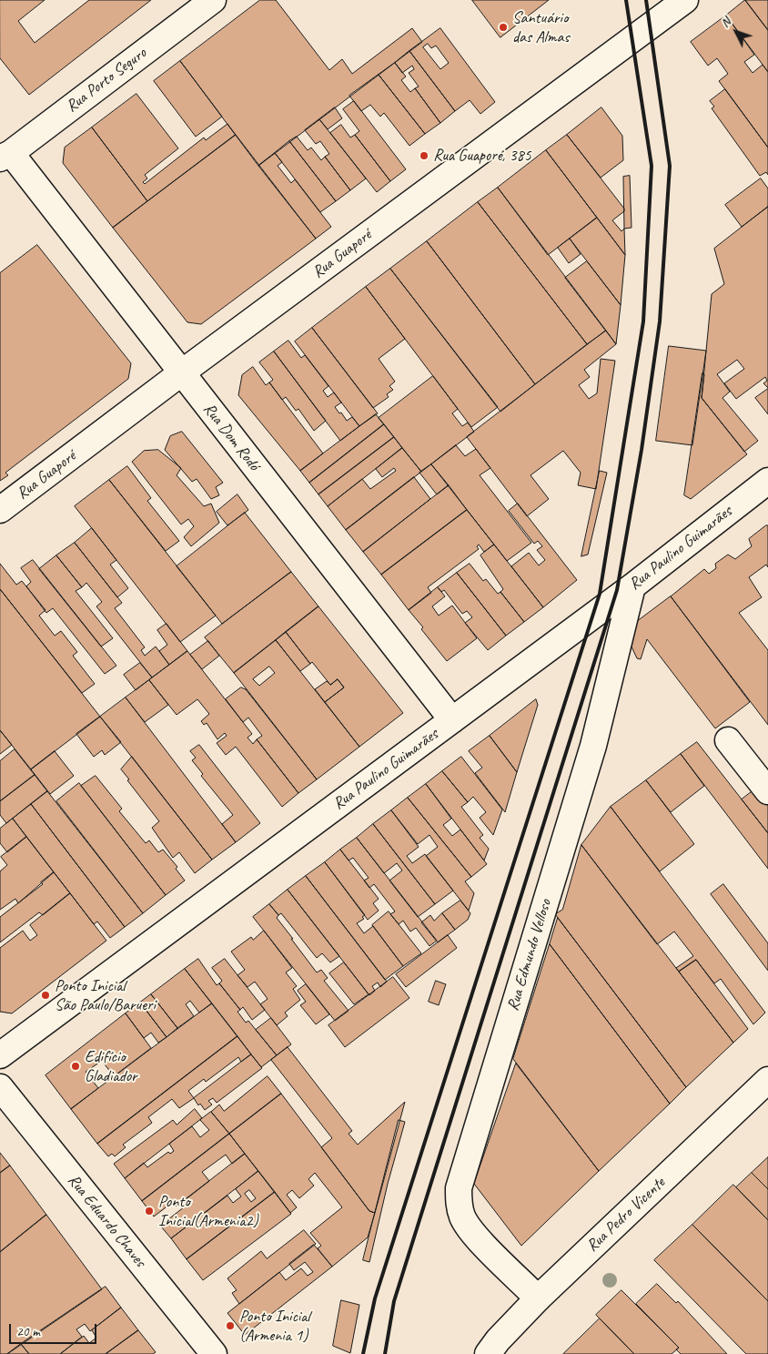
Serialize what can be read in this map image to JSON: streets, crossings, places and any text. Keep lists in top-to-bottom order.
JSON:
{
  "streets": {
    "street": [
      "Rua Porto Seguro",
      "Rua Guaporé",
      "Rua Dom Rodó",
      "Rua Paulino Guimarães",
      "Rua Edmundo Velloso",
      "Rua Pedro Vicente",
      "Rua Eduardo Chaves"
    ]
  },
  "crossings": [
    ["Rua Porto Seguro", "Rua Dom Rodó"],
    ["Rua Guaporé", "Rua Dom Rodó"],
    ["Rua Dom Rodó", "Rua Paulino Guimarães"],
    ["Rua Paulino Guimarães", "Rua Edmundo Velloso"],
    ["Rua Edmundo Velloso", "Rua Pedro Vicente"]
  ],
  "places": [
    "Santuário das Almas",
    "Rua Guaporé, 385",
    "Ponto Inicial São Paulo/Barueri",
    "Edifício Gladiador",
    "Ponto Inicial(Armenia2)",
    "Ponto Inicial (Armenia 1)"
  ],
  "scale_bar": "20 m",
  "north": "top left"
}
